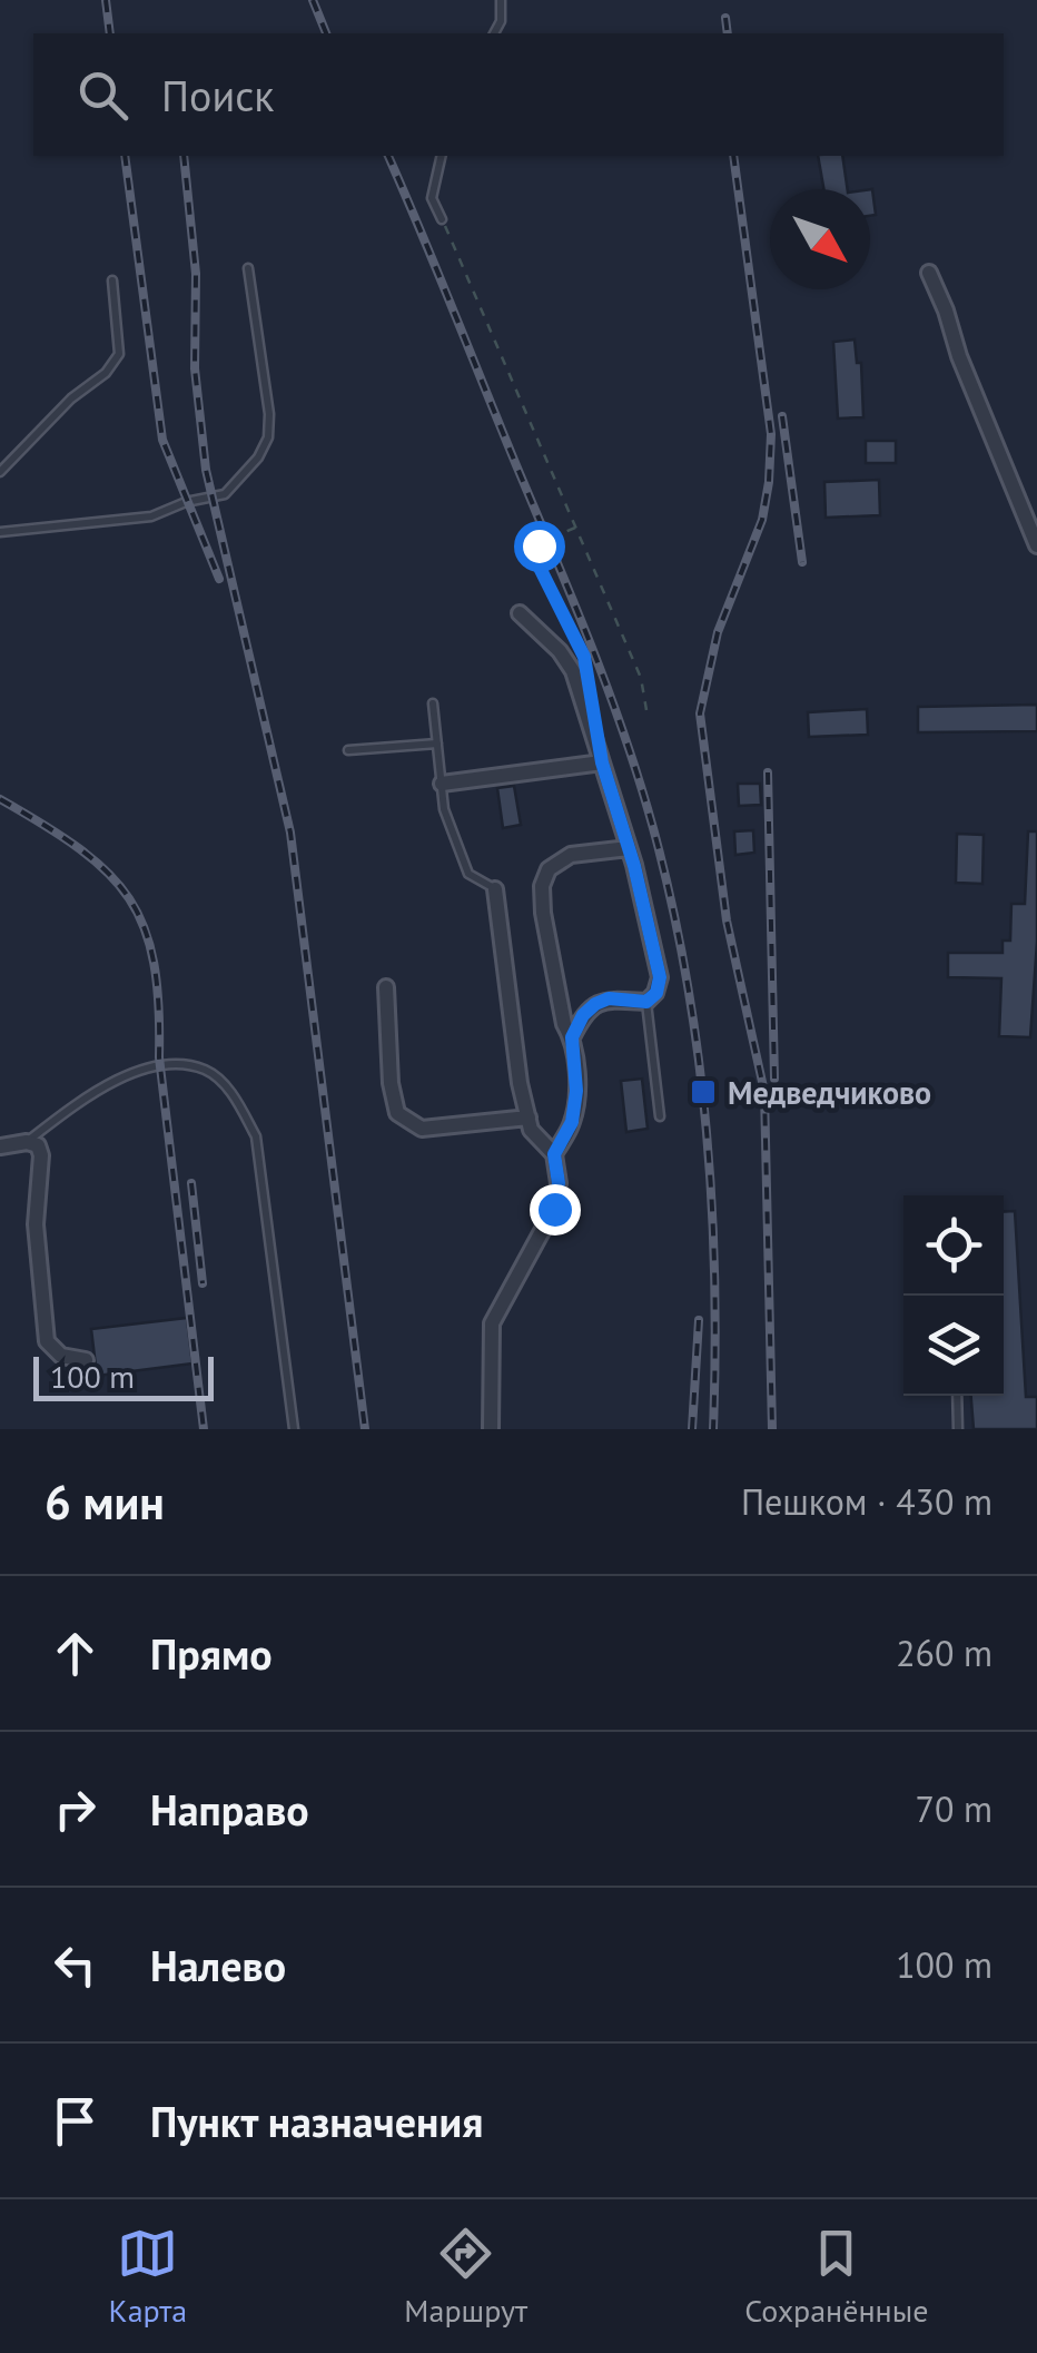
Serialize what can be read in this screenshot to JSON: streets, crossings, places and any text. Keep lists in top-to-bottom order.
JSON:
{
  "places": {
    "transit": ["Медведчиково"]
  },
  "scale_bar": "100 m",
  "north": "bottom right",
  "page": {
    "search": "Поиск",
    "scale": "100 m",
    "heading": ["6 мин", "Пешком · 430 m"],
    "list": [
      ["Прямо", "260 m"],
      ["Направо", "70 m"],
      ["Налево", "100 m"],
      "Пункт назначения"
    ],
    "nav": ["Карта", "Маршрут", "Сохранённые"]
  }
}
